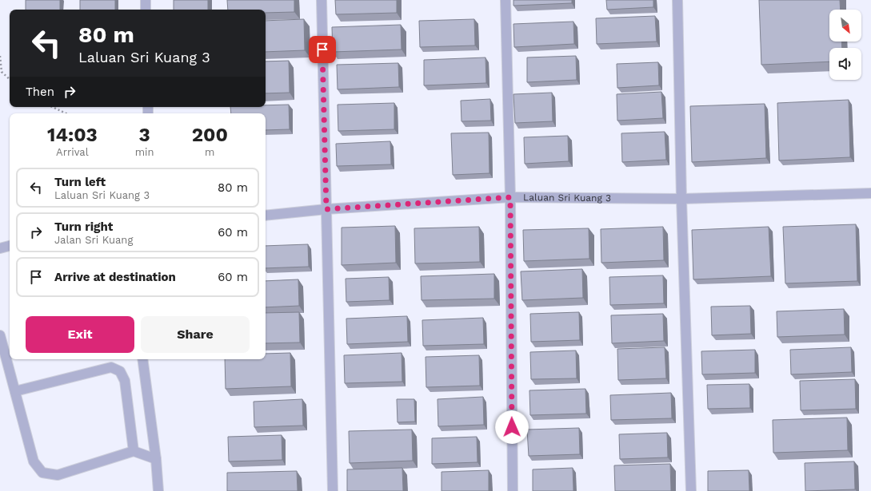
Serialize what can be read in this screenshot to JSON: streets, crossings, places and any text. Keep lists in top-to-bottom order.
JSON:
{
  "streets": {
    "street": ["Laluan Sri Kuang 3"]
  },
  "north": "bottom right",
  "page": {
    "turn": ["80 m", "Laluan Sri Kuang 3"],
    "then": "Then",
    "eta": [
      "14:03",
      "Arrival",
      "3",
      "min",
      "200",
      "m"
    ],
    "list": [
      {
        "name": "Turn left",
        "note": "Laluan Sri Kuang 3",
        "value": "80 m"
      },
      {
        "name": "Turn right",
        "note": "Jalan Sri Kuang",
        "value": "60 m"
      },
      {
        "name": "Arrive at destination",
        "value": "60 m"
      }
    ],
    "buttons": ["Exit", "Share"]
  }
}
